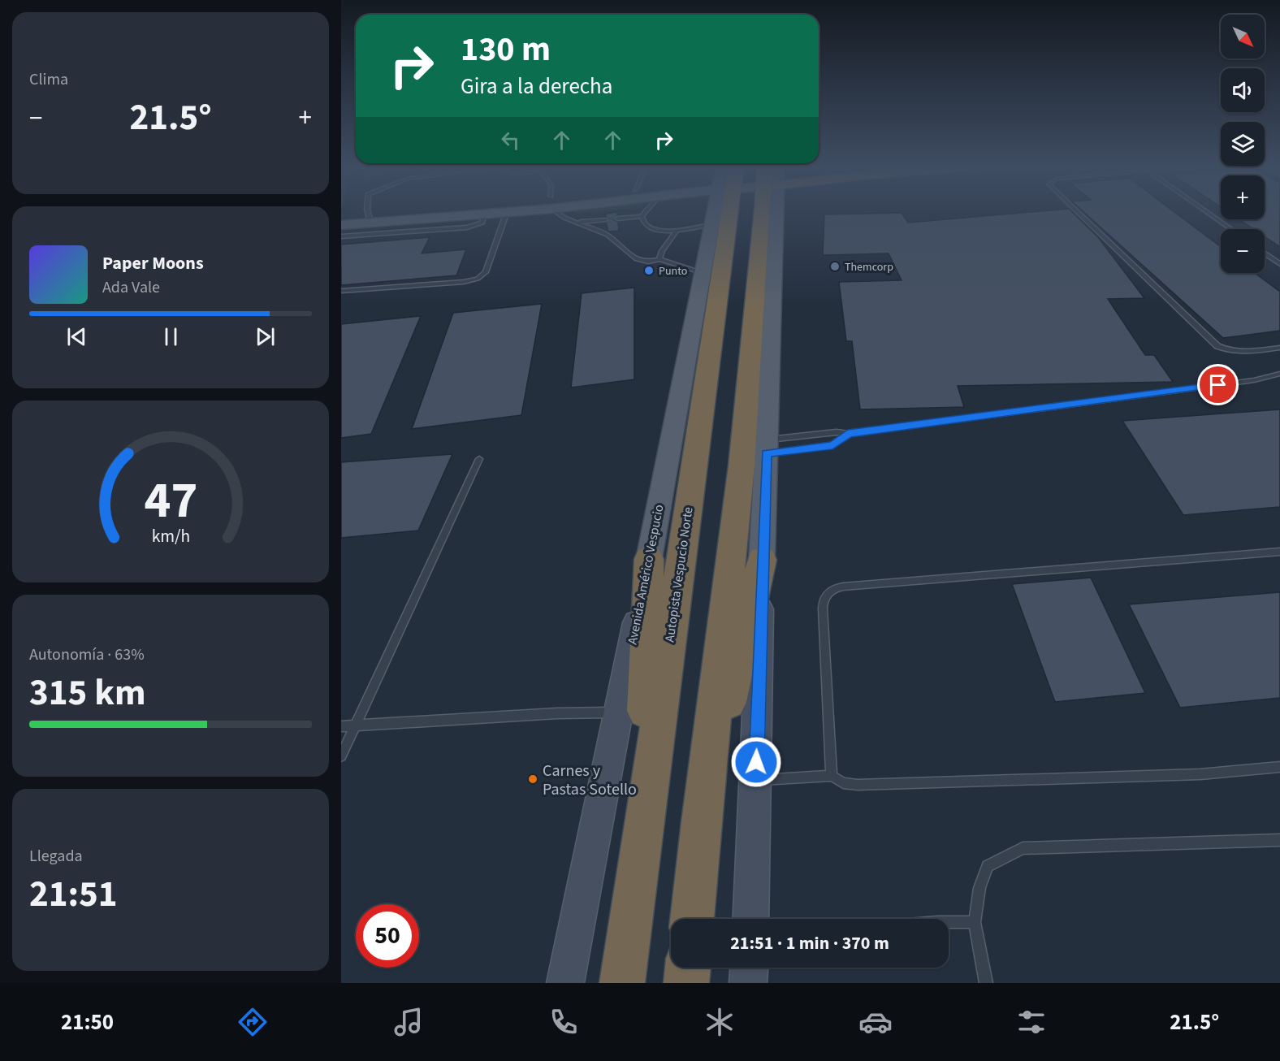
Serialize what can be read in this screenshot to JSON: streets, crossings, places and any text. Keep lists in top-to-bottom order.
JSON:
{
  "streets": {
    "highway": ["Autopista Vespucio Norte"],
    "main road": ["Avenida Américo Vespucio"]
  },
  "places": ["Themcorp", "Punto", "Carnes y Pastas Sotello"],
  "north": "bottom right",
  "page": {
    "tile": [
      "Clima",
      ["Autonomía · 63%", "315 km"],
      ["Llegada", "21:51"]
    ],
    "map_buttons": ["+", "−"],
    "turn": ["130 m", "Gira a la derecha"],
    "heat": ["−", "21.5°", "+"],
    "song": ["Paper Moons", "Ada Vale"],
    "limit": "50",
    "trip": "21:51 · 1 min · 370 m",
    "tabs": ["21:50", "21.5°"],
    "gauge": ["47", "km/h"]
  }
}
